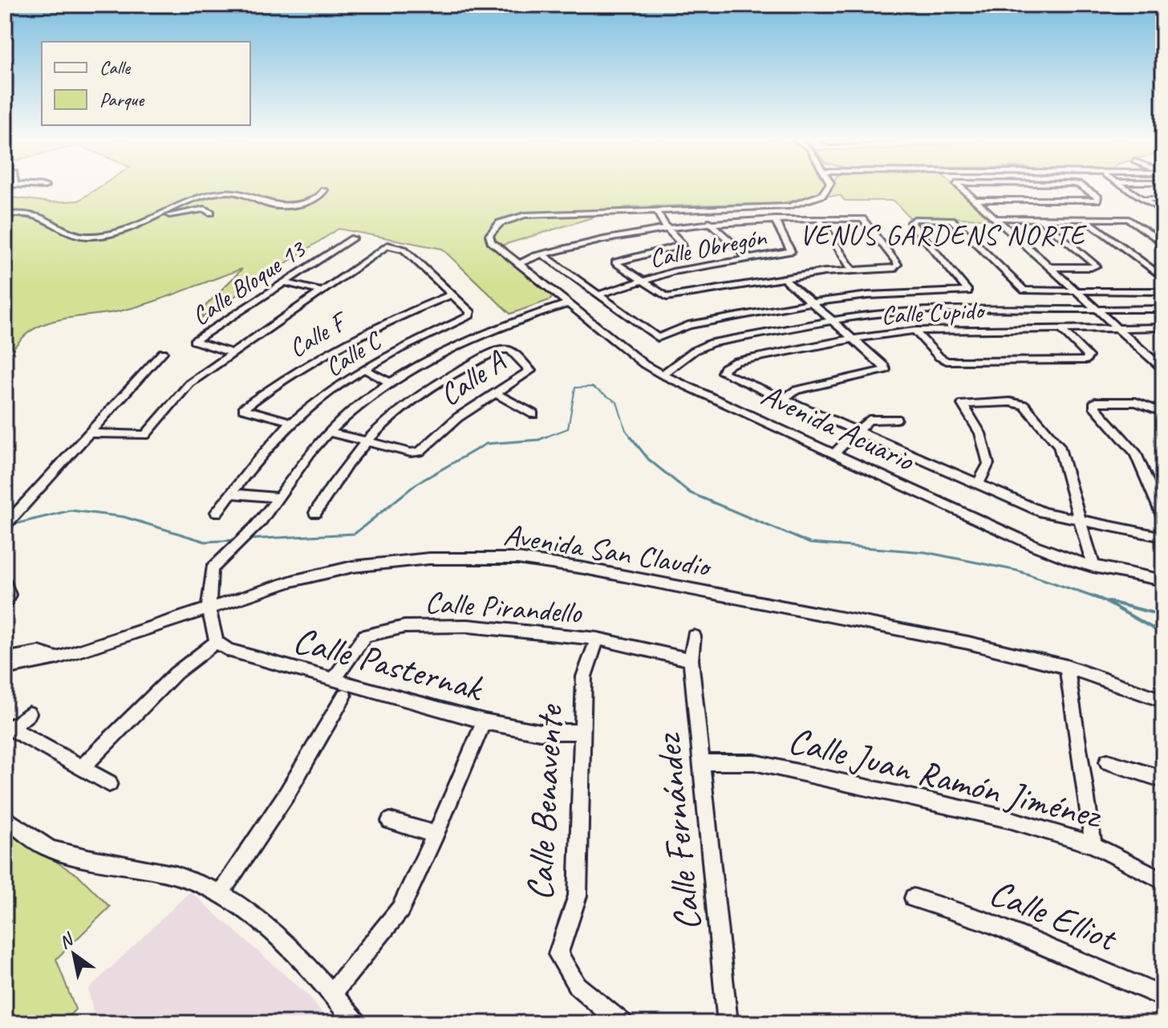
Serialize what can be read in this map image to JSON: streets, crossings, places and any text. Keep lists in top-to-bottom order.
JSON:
{
  "streets": {
    "street": [
      "Calle Obregón",
      "Calle Bloque 13",
      "Calle Cupido",
      "Calle F",
      "Calle C",
      "Calle A",
      "Avenida Acuario",
      "Avenida San Claudio",
      "Calle Pirandello",
      "Calle Pasternak",
      "Calle Juan Ramón Jiménez",
      "Calle Benavente",
      "Calle Fernández",
      "Calle Elliot"
    ]
  },
  "crossings": [
    ["Calle F", "Calle C"],
    ["Calle Pirandello", "Calle Pasternak"],
    ["Calle Pirandello", "Calle Benavente"],
    ["Calle Pirandello", "Calle Fernández"],
    ["Calle Pasternak", "Calle Benavente"],
    ["Calle Juan Ramón Jiménez", "Calle Fernández"]
  ],
  "districts": ["VENUS GARDENS NORTE"],
  "legend": ["Calle", "Parque"],
  "north": "top left"
}
